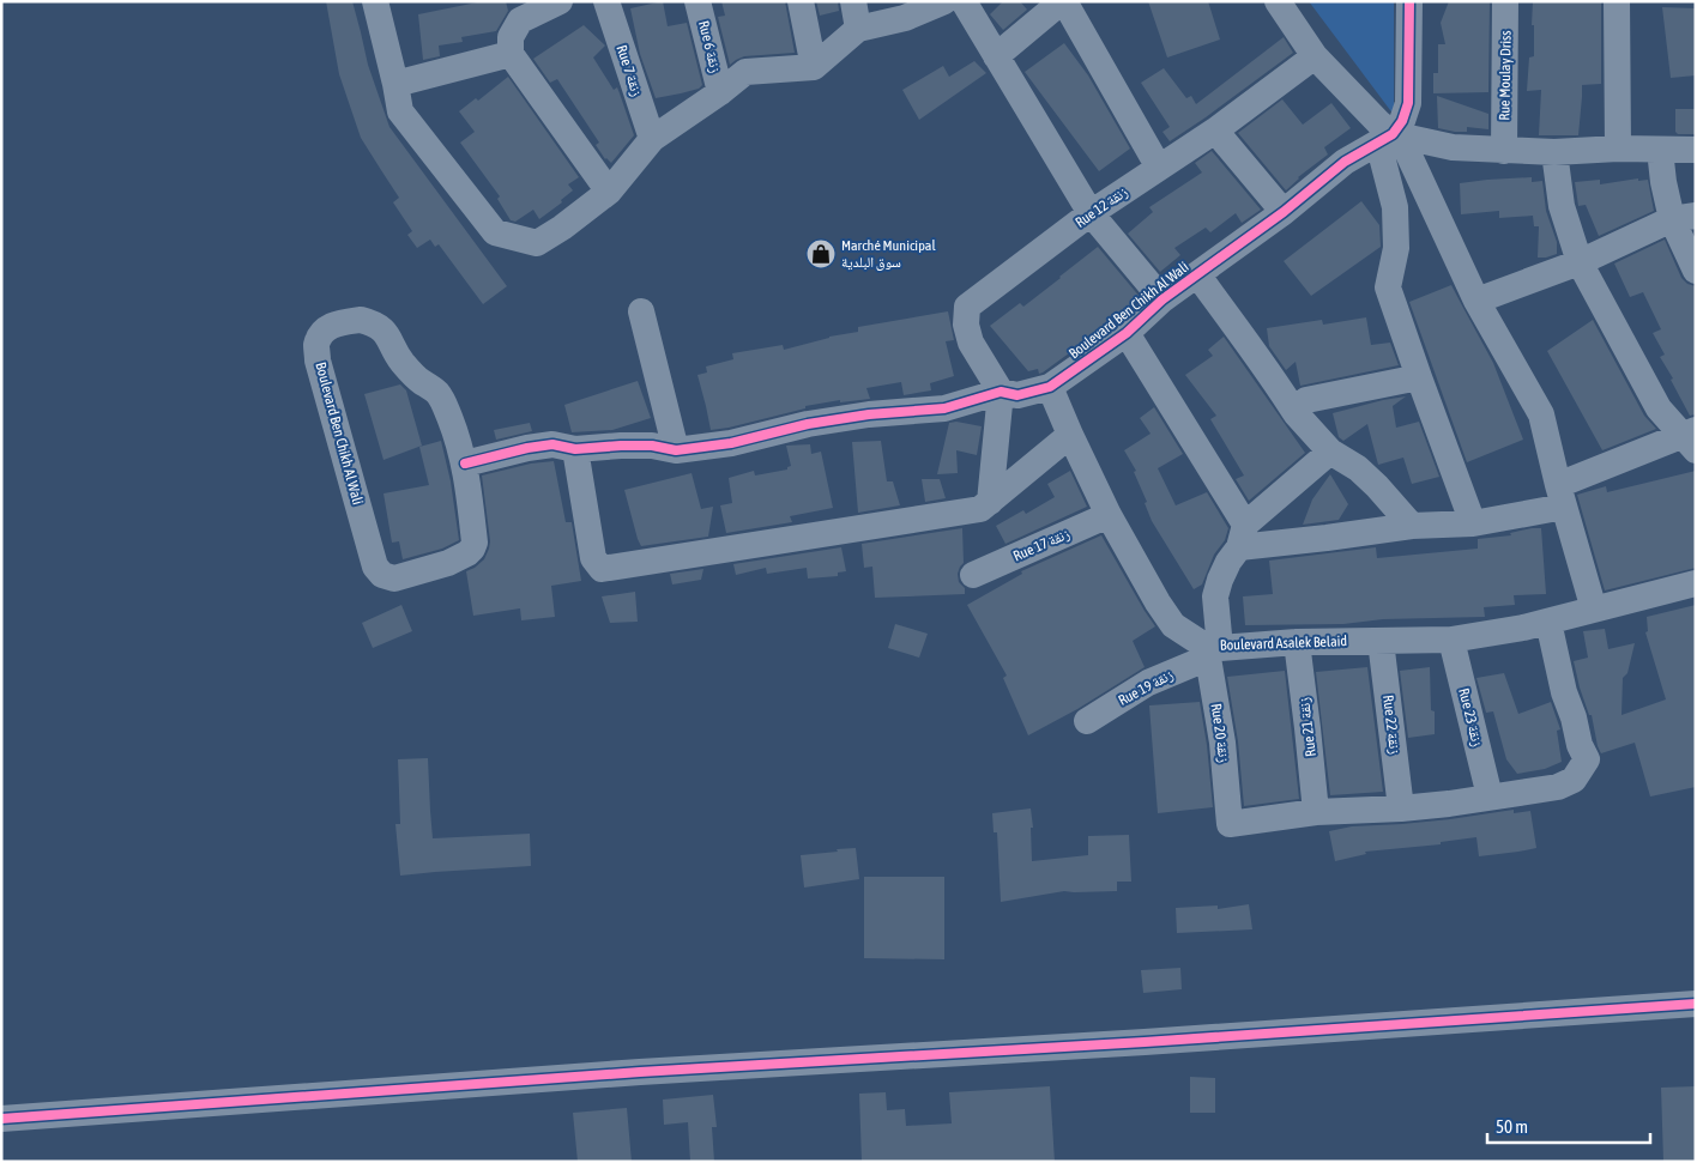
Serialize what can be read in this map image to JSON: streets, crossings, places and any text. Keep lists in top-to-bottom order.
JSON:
{
  "streets": {
    "street": [
      "Rue 6 زنقة",
      "Rue 7 زنقة",
      "Rue Moulay Driss",
      "Rue 12 زنقة",
      "Boulevard Ben Chikh Al Wali",
      "Rue 17 زنقة",
      "Boulevard Asalek Belaid",
      "Rue 19 زنقة",
      "Rue 23 زنقة",
      "Rue 22 زنقة",
      "Rue 21 زنقة",
      "Rue 20 زنقة"
    ]
  },
  "crossings": [
    ["Rue 12 زنقة", "Boulevard Ben Chikh Al Wali"],
    ["Boulevard Ben Chikh Al Wali", "Boulevard Asalek Belaid"],
    ["Rue 17 زنقة", "Boulevard Asalek Belaid"],
    ["Boulevard Asalek Belaid", "Rue 19 زنقة"],
    ["Boulevard Asalek Belaid", "Rue 23 زنقة"],
    ["Boulevard Asalek Belaid", "Rue 22 زنقة"],
    ["Boulevard Asalek Belaid", "Rue 21 زنقة"],
    ["Boulevard Asalek Belaid", "Rue 20 زنقة"],
    ["Rue 19 زنقة", "Rue 20 زنقة"],
    ["Rue 21 زنقة", "Rue 20 زنقة"]
  ],
  "places": {
    "shop": ["Marché Municipal سوق البلدية"]
  },
  "scale_bar": "50 m"
}
